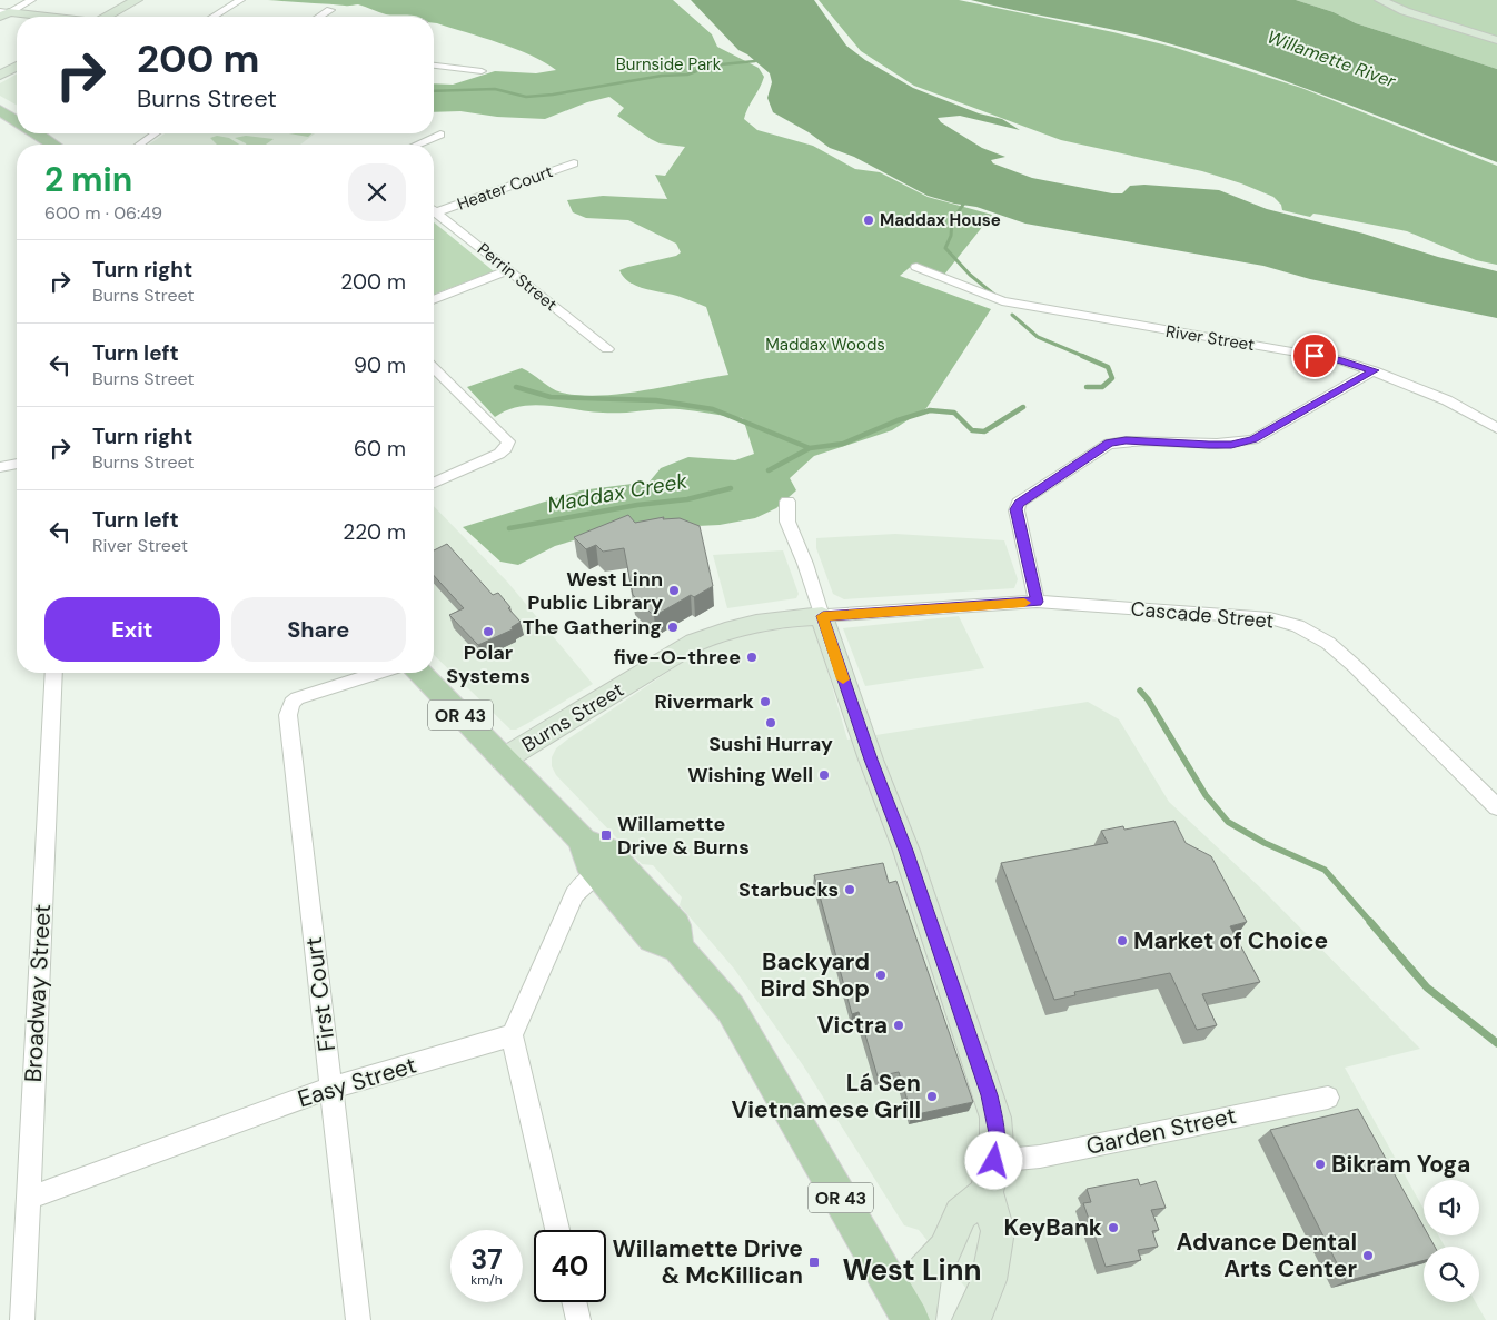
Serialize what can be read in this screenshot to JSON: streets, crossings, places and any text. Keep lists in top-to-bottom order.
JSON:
{
  "streets": {
    "main road": ["OR 43"],
    "street": [
      "Heater Court",
      "Perrin Street",
      "River Street",
      "Cascade Street",
      "Burns Street",
      "Broadway Street",
      "First Court",
      "Easy Street",
      "Garden Street"
    ]
  },
  "crossings": [
    ["Cascade Street", "Burns Street"],
    ["OR 43", "Burns Street"],
    ["Broadway Street", "Easy Street"],
    ["First Court", "Easy Street"]
  ],
  "districts": ["West Linn"],
  "water": ["Willamette River", "Maddax Creek"],
  "parks": ["Burnside Park", "Maddax Woods"],
  "places": {
    "other": [
      "Maddax House",
      "West Linn Public Library",
      "The Gathering",
      "Polar Systems",
      "five-O-three",
      "Rivermark",
      "Sushi Hurray",
      "Wishing Well",
      "Starbucks",
      "Market of Choice",
      "Backyard Bird Shop",
      "Victra",
      "Lá Sen Vietnamese Grill",
      "Bikram Yoga",
      "KeyBank",
      "Advance Dental Arts Center"
    ],
    "transit": ["Willamette Drive & Burns", "Willamette Drive & McKillican"]
  },
  "page": {
    "turn": ["200 m", "Burns Street"],
    "heading": ["2 min", "600 m · 06:49"],
    "list": [
      {
        "name": "Turn right",
        "note": "Burns Street",
        "value": "200 m"
      },
      {
        "name": "Turn left",
        "note": "Burns Street",
        "value": "90 m"
      },
      {
        "name": "Turn right",
        "note": "Burns Street",
        "value": "60 m"
      },
      {
        "name": "Turn left",
        "note": "River Street",
        "value": "220 m"
      }
    ],
    "buttons": ["Exit", "Share"],
    "speed": "37 km/h",
    "limit": "40"
  }
}
